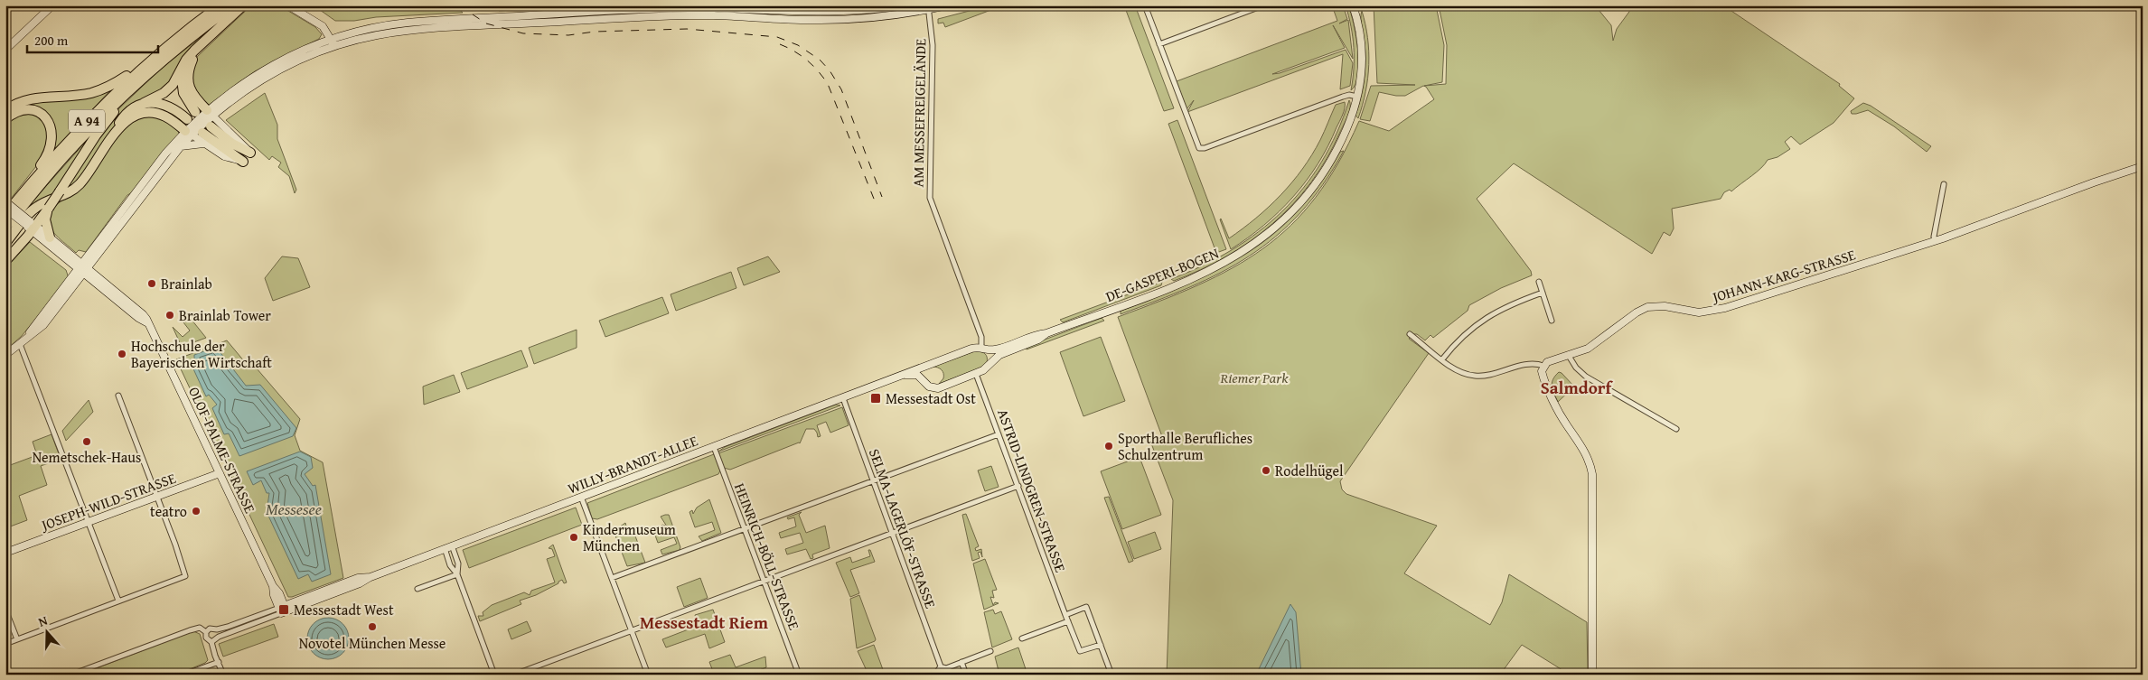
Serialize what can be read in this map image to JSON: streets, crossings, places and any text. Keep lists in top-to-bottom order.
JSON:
{
  "streets": {
    "highway": ["A 94"],
    "main road": [
      "DE-GASPERI-BOGEN",
      "JOHANN-KARG-STRASSE",
      "OLOF-PALME-STRASSE",
      "WILLY-BRANDT-ALLEE",
      "JOSEPH-WILD-STRASSE"
    ],
    "street": [
      "AM MESSEFREIGELÄNDE",
      "ASTRID-LINDGREN-STRASSE",
      "SELMA-LAGERLÖF-STRASSE",
      "HEINRICH-BÖLL-STRASSE"
    ]
  },
  "crossings": [
    ["AM MESSEFREIGELÄNDE", "DE-GASPERI-BOGEN"],
    ["AM MESSEFREIGELÄNDE", "WILLY-BRANDT-ALLEE"],
    ["DE-GASPERI-BOGEN", "WILLY-BRANDT-ALLEE"],
    ["OLOF-PALME-STRASSE", "WILLY-BRANDT-ALLEE"],
    ["OLOF-PALME-STRASSE", "JOSEPH-WILD-STRASSE"],
    ["WILLY-BRANDT-ALLEE", "ASTRID-LINDGREN-STRASSE"],
    ["WILLY-BRANDT-ALLEE", "SELMA-LAGERLÖF-STRASSE"],
    ["WILLY-BRANDT-ALLEE", "HEINRICH-BÖLL-STRASSE"]
  ],
  "districts": ["Salmdorf", "Messestadt Riem"],
  "water": ["Messesee"],
  "parks": ["Riemer Park"],
  "places": {
    "other": [
      "Brainlab",
      "Brainlab Tower",
      "Hochschule der Bayerischen Wirtschaft",
      "Nemetschek-Haus",
      "Sporthalle Berufliches Schulzentrum",
      "Rodelhügel",
      "teatro",
      "Kindermuseum München",
      "Novotel München Messe"
    ],
    "transit": ["Messestadt Ost", "Messestadt West"]
  },
  "scale_bar": "200 m",
  "north": "top"
}
